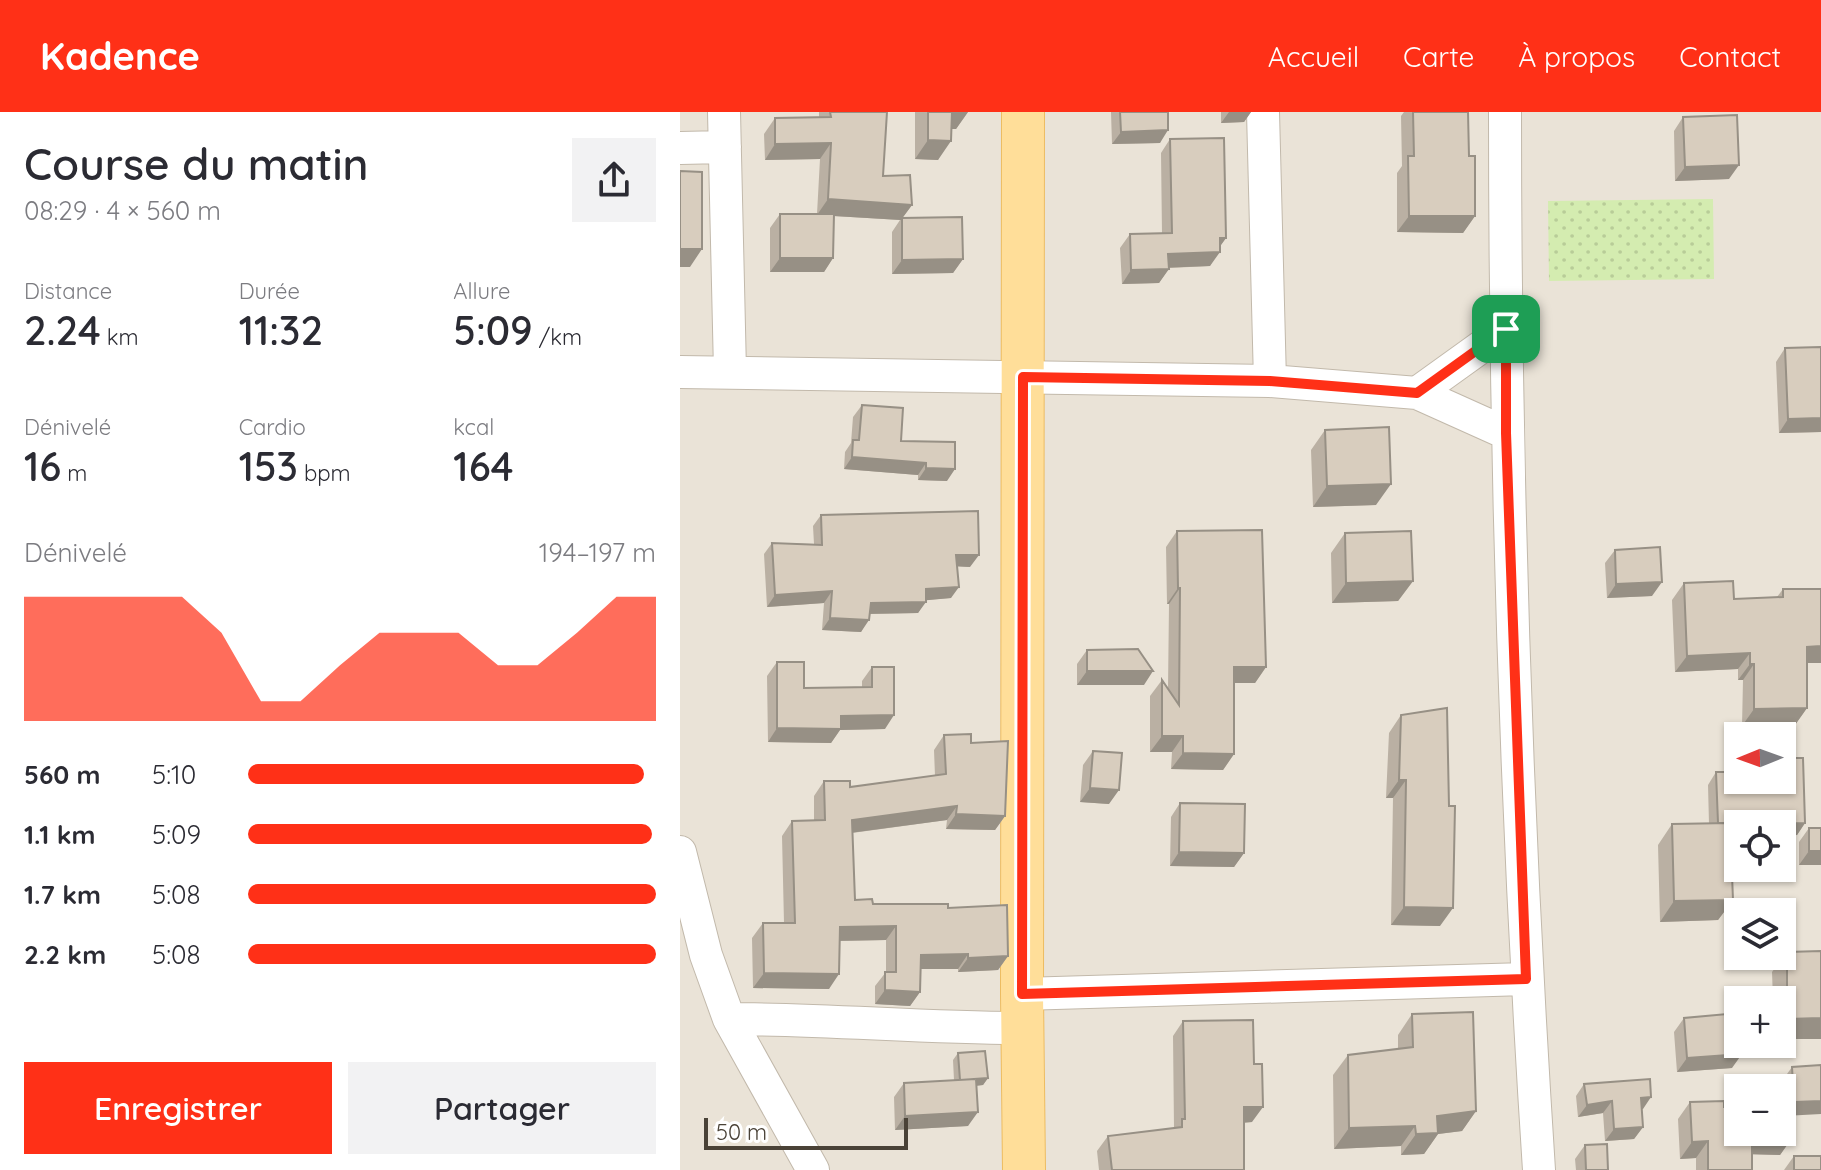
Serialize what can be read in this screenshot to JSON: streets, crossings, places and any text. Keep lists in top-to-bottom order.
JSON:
{
  "scale_bar": "50 m",
  "north": "left",
  "page": {
    "header": "Kadence",
    "nav": [
      "Accueil",
      "Carte",
      "À propos",
      "Contact"
    ],
    "heading": ["Course du matin", "08:29 · 4 × 560 m"],
    "stats": [
      ["Distance", "2.24 km"],
      ["Durée", "11:32"],
      ["Allure", "5:09 /km"],
      ["Dénivelé", "16 m"],
      ["Cardio", "153 bpm"],
      ["kcal", "164"]
    ],
    "chart": ["Dénivelé", "194–197 m"],
    "map_buttons": ["+", "−"],
    "list": [
      {
        "name": "560 m",
        "note": "5:10"
      },
      {
        "name": "1.1 km",
        "note": "5:09"
      },
      {
        "name": "1.7 km",
        "note": "5:08"
      },
      {
        "name": "2.2 km",
        "note": "5:08"
      }
    ],
    "buttons": ["Enregistrer", "Partager"],
    "scale": "50 m"
  }
}
